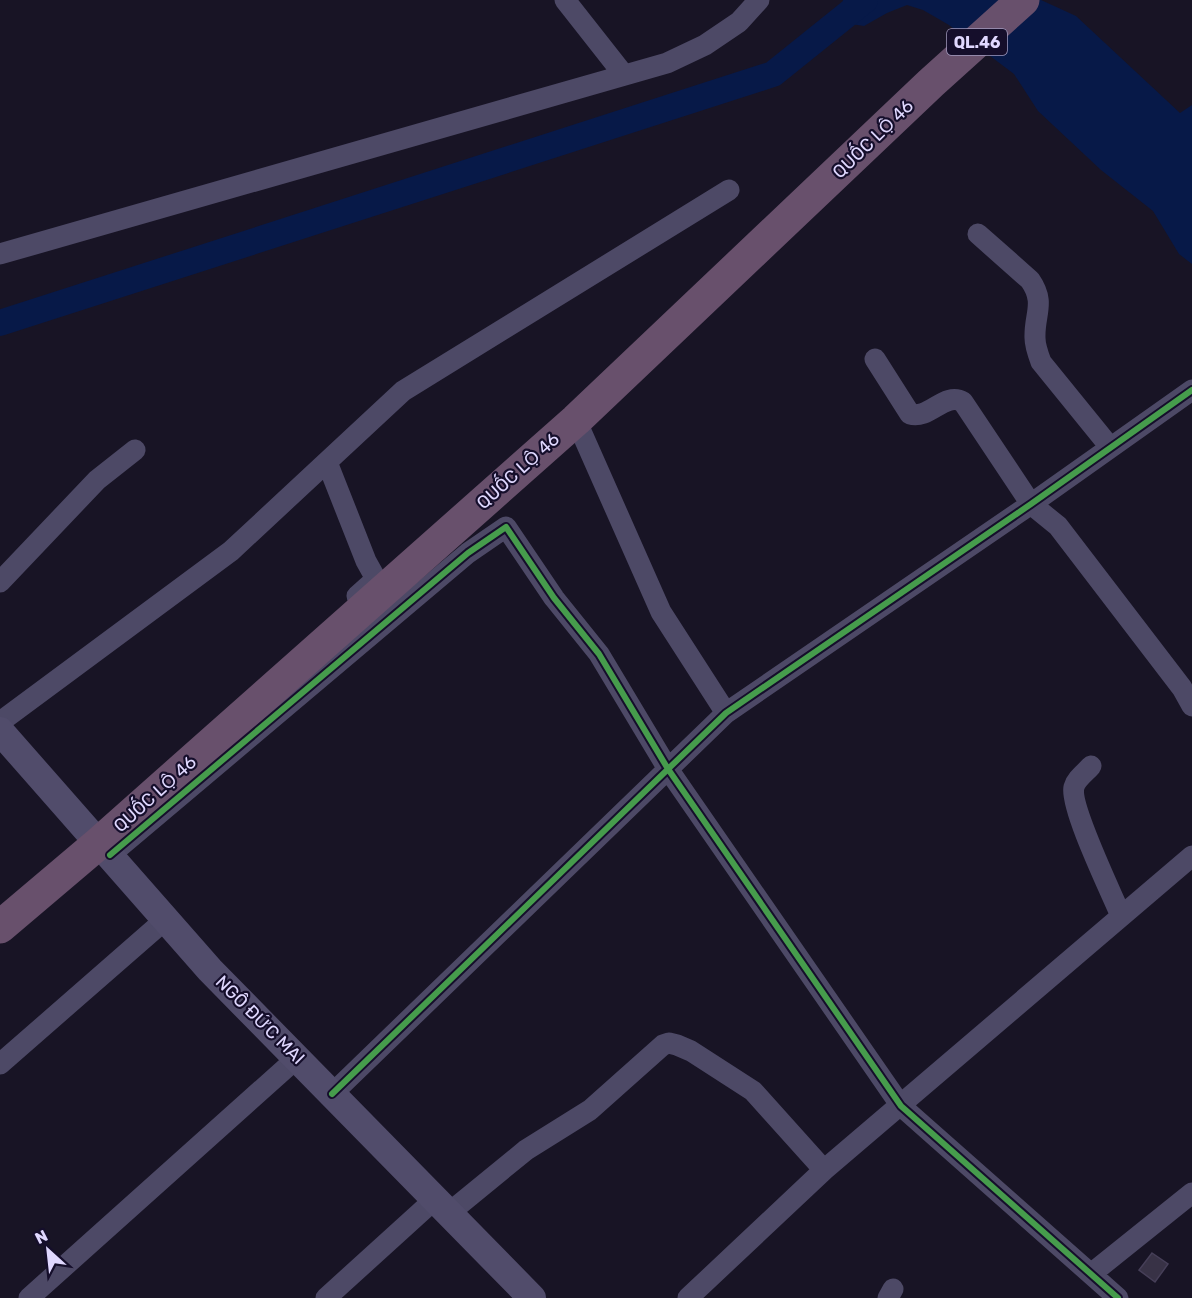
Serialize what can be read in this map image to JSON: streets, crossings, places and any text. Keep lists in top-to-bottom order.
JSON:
{
  "streets": {
    "highway": ["QL.46", "QUỐC LỘ 46"],
    "street": ["NGÔ ĐỨC MAI"]
  },
  "crossings": [
    ["QUỐC LỘ 46", "NGÔ ĐỨC MAI"]
  ],
  "north": "top left"
}
